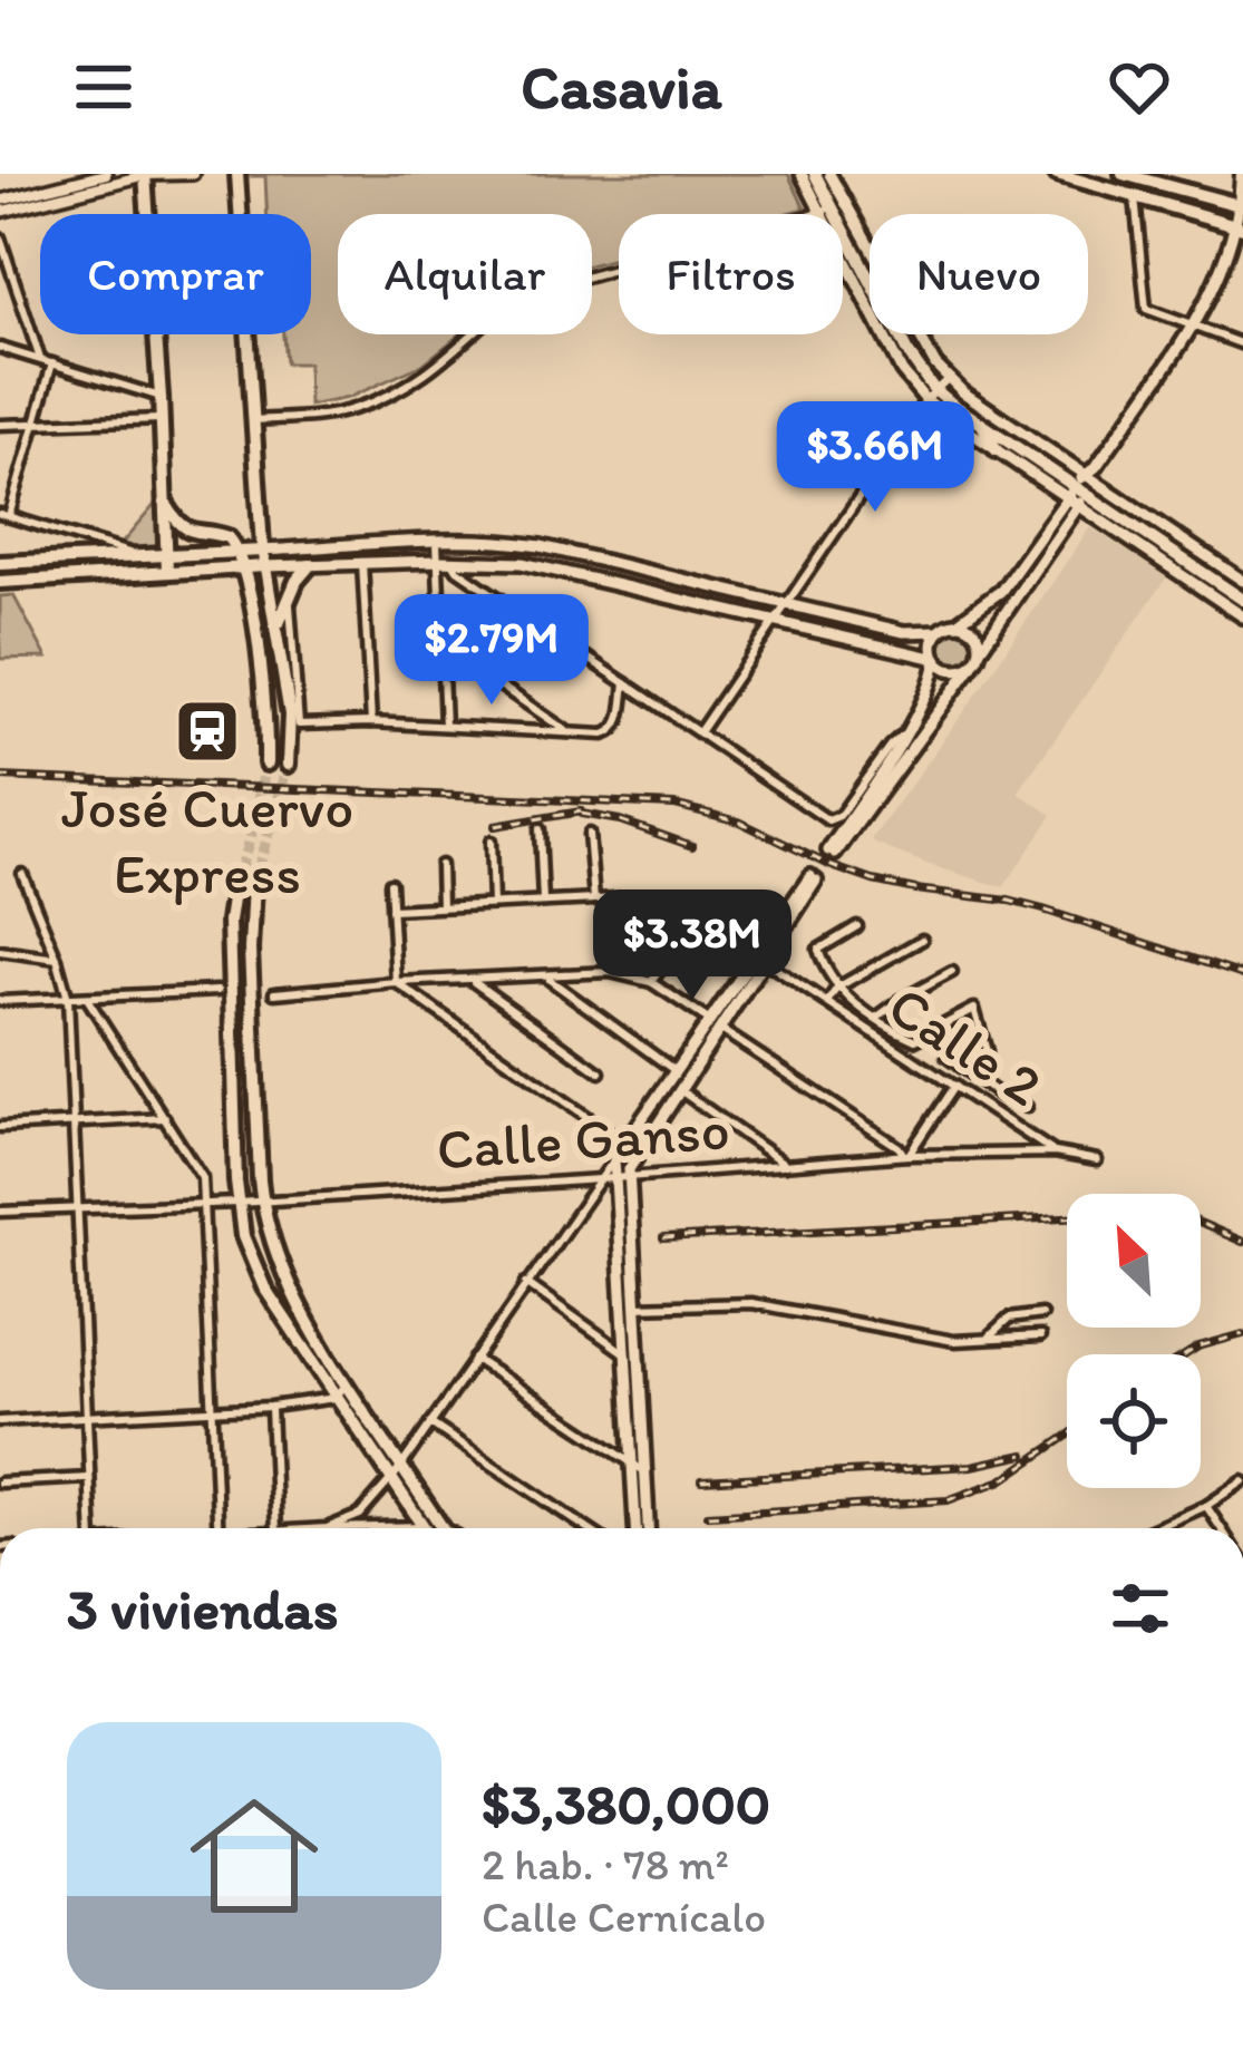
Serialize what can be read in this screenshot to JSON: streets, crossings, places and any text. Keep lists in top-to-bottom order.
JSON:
{
  "streets": {
    "street": ["Calle 2", "Calle Ganso"]
  },
  "crossings": [
    ["Calle 2", "Calle Ganso"]
  ],
  "places": {
    "station": ["José Cuervo Express"]
  },
  "north": "top left",
  "page": {
    "header": "Casavia",
    "chip": [
      "Comprar",
      "Alquilar",
      "Filtros",
      "Nuevo"
    ],
    "price": ["$3.66M", "$2.79M", "$3.38M"],
    "heading": "3 viviendas",
    "list": [
      {
        "name": "$3,380,000",
        "note": "2 hab. · 78 m² · Calle Cernícalo"
      }
    ]
  }
}
